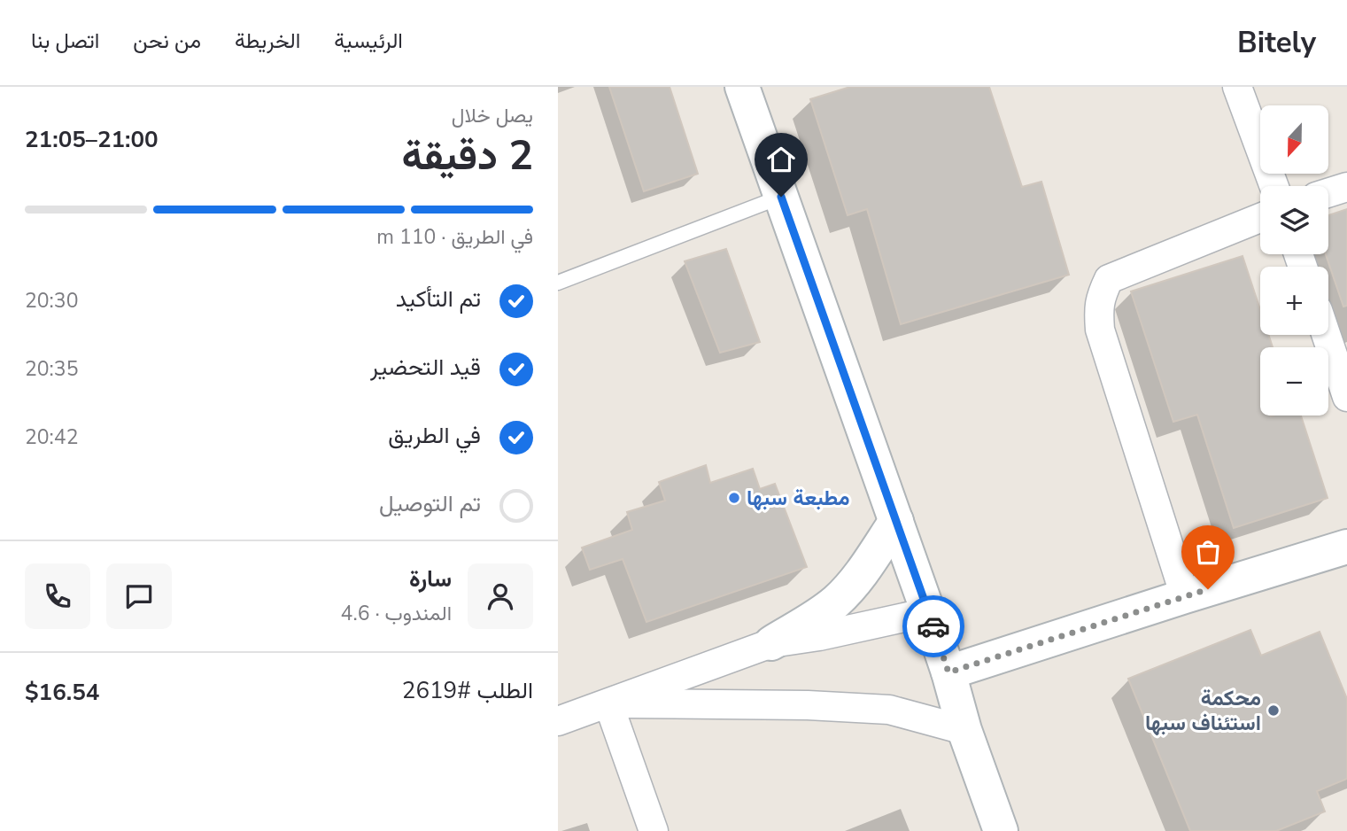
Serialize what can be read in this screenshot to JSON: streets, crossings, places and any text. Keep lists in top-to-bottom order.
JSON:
{
  "places": ["مطبعة سبها", "محكمة استئناف سبها"],
  "north": "bottom",
  "page": {
    "header": "Bitely",
    "nav": [
      "الرئيسية",
      "الخريطة",
      "من نحن",
      "اتصل بنا"
    ],
    "heading": ["2 دقيقة", "يصل خلال", "21:00–21:05"],
    "panel": [
      "سارة",
      "المندوب · 4.6",
      "الطلب #2619",
      "$16.54"
    ],
    "map_buttons": ["+", "−"],
    "bar": "في الطريق · 110 m",
    "list": [
      ["تم التأكيد", "20:30"],
      ["قيد التحضير", "20:35"],
      ["في الطريق", "20:42"],
      "تم التوصيل"
    ]
  }
}
